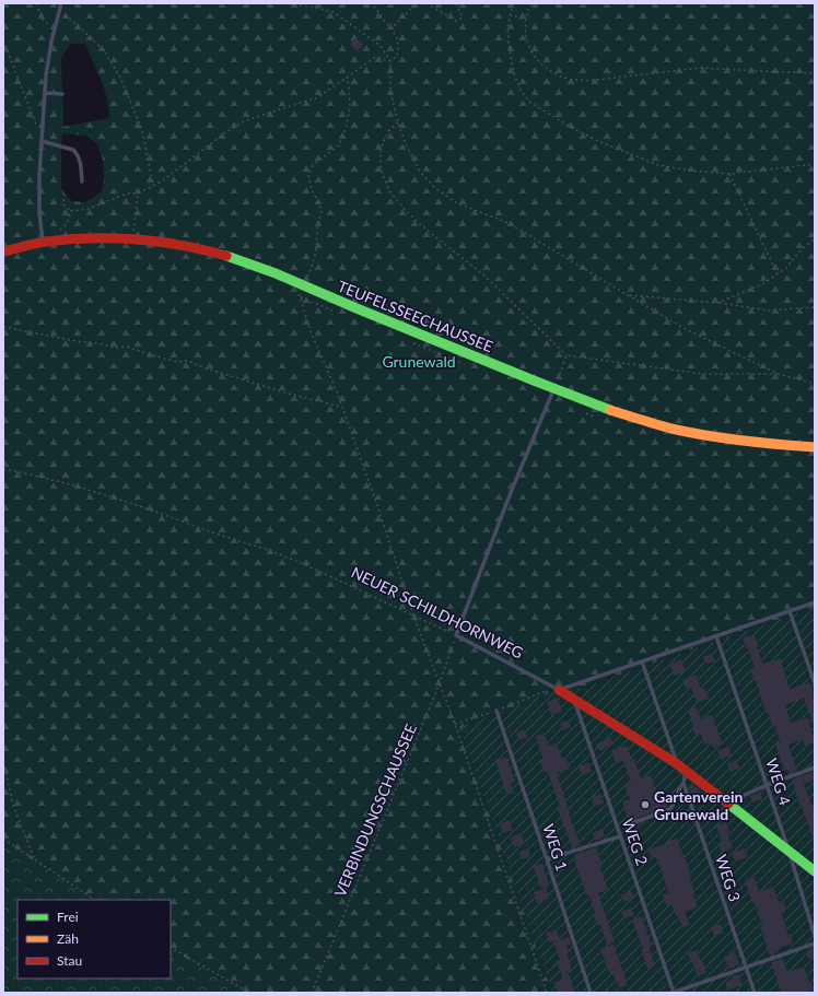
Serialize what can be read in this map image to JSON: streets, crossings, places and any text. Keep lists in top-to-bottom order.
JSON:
{
  "streets": {
    "street": ["TEUFELSSEECHAUSSEE", "NEUER SCHILDHORNWEG"],
    "lane": [
      "WEG 4",
      "WEG 2",
      "WEG 1",
      "WEG 3"
    ],
    "path": ["VERBINDUNGSCHAUSSEE"]
  },
  "crossings": [
    ["NEUER SCHILDHORNWEG", "WEG 4"],
    ["NEUER SCHILDHORNWEG", "VERBINDUNGSCHAUSSEE"],
    ["NEUER SCHILDHORNWEG", "WEG 2"],
    ["NEUER SCHILDHORNWEG", "WEG 3"]
  ],
  "parks": ["Grunewald"],
  "places": ["Gartenverein Grunewald"],
  "legend": ["Frei", "Zäh", "Stau"]
}
